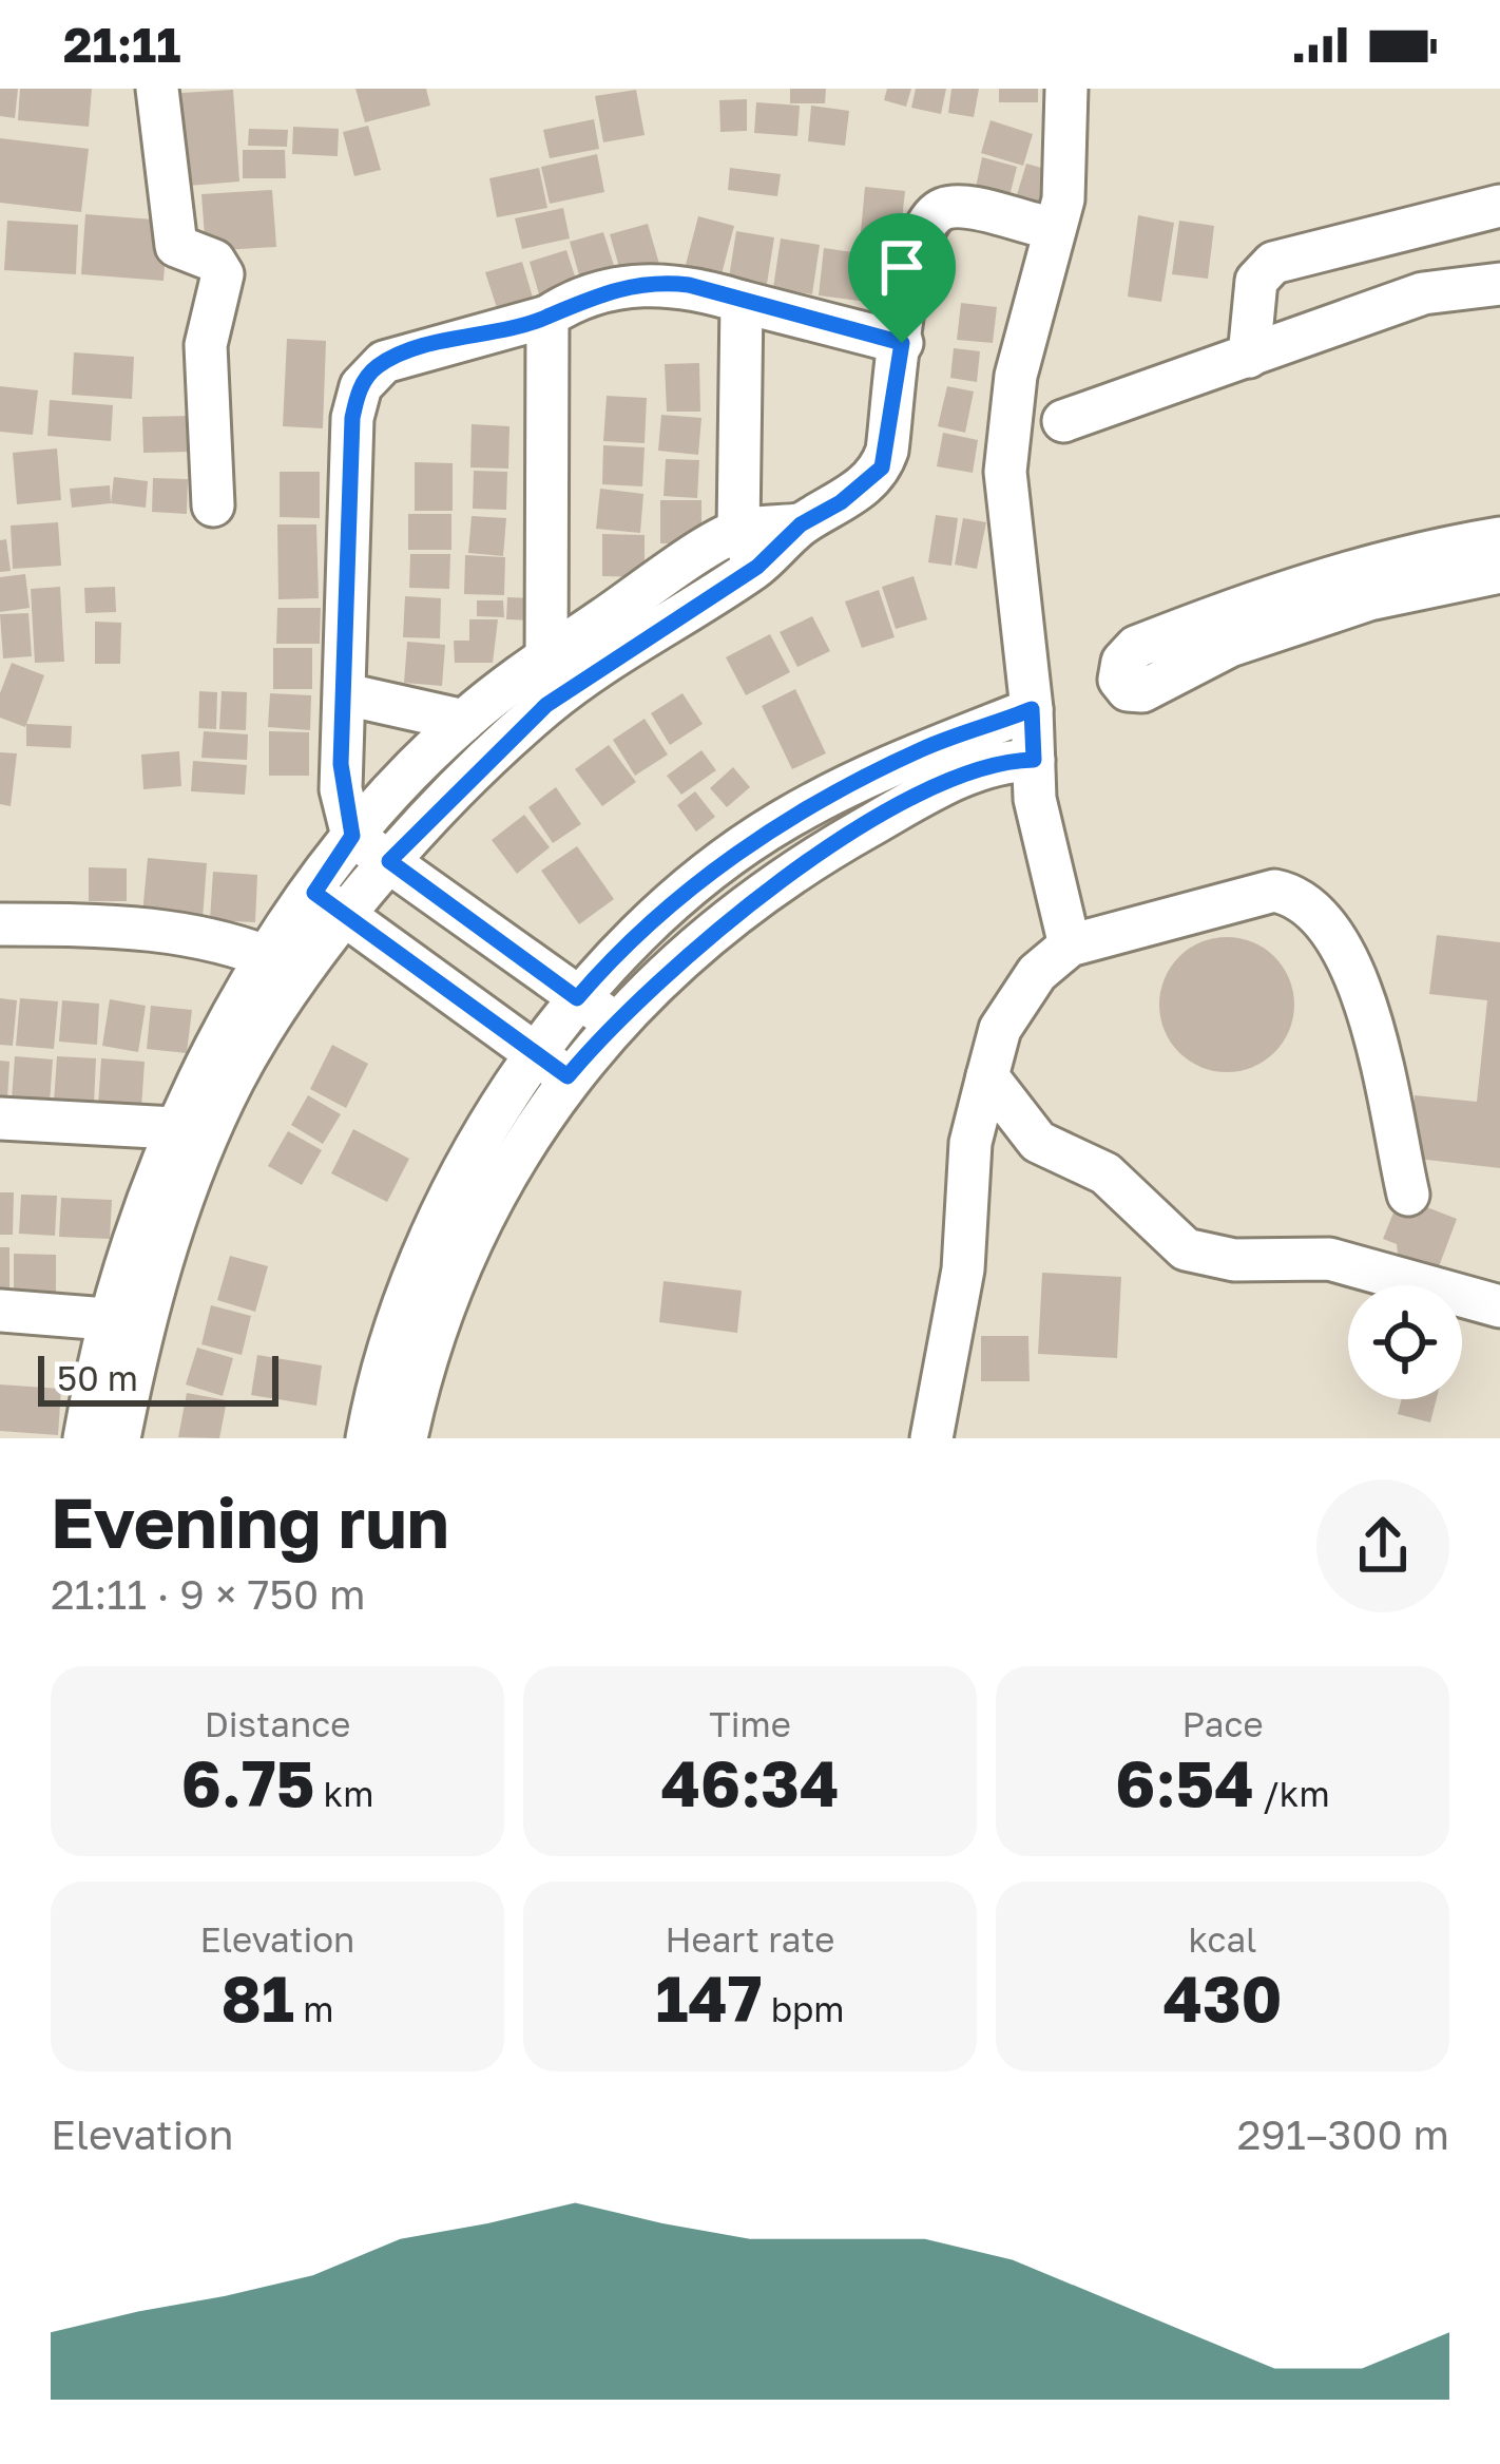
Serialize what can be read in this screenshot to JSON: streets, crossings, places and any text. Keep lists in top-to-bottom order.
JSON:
{
  "scale_bar": "50 m",
  "page": {
    "status": "21:11",
    "scale": "50 m",
    "heading": ["Evening run", "21:11 · 9 × 750 m"],
    "stats": [
      ["Distance", "6.75 km"],
      ["Time", "46:34"],
      ["Pace", "6:54 /km"],
      ["Elevation", "81 m"],
      ["Heart rate", "147 bpm"],
      ["kcal", "430"]
    ],
    "chart": ["Elevation", "291–300 m"]
  }
}
